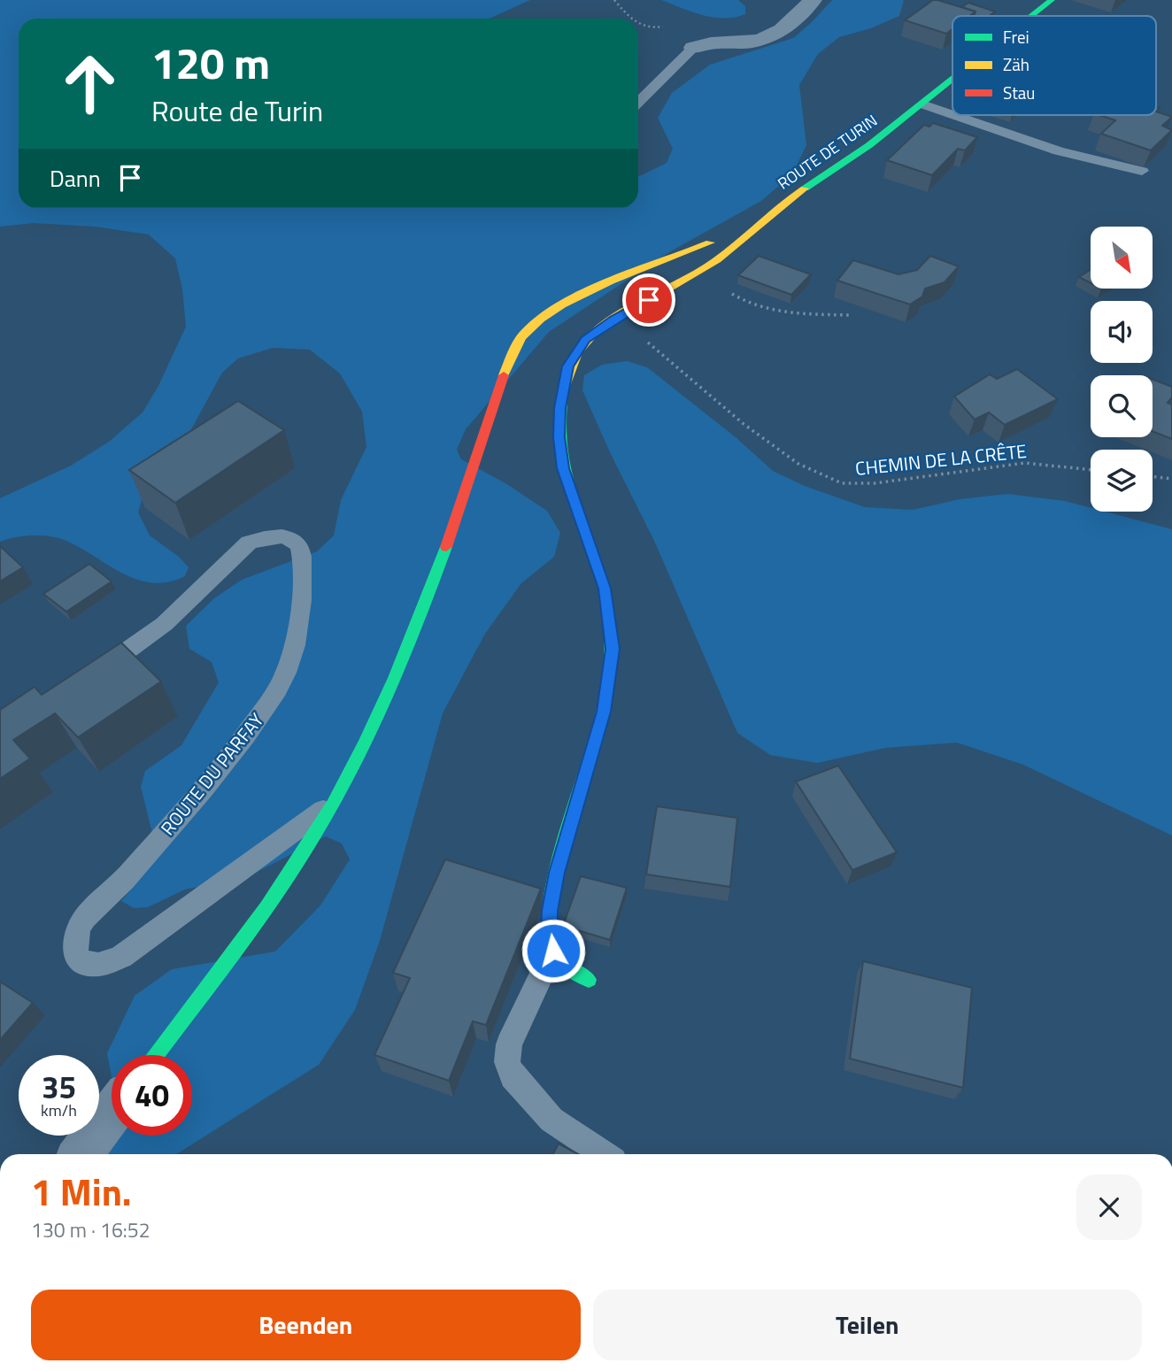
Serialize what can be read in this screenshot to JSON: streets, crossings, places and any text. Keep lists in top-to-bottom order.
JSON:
{
  "streets": {
    "street": ["ROUTE DE TURIN"],
    "lane": ["ROUTE DU PARFAY"],
    "path": ["CHEMIN DE LA CRÊTE"]
  },
  "crossings": [
    ["ROUTE DE TURIN", "CHEMIN DE LA CRÊTE"]
  ],
  "legend": ["Frei", "Zäh", "Stau"],
  "north": "bottom right",
  "page": {
    "turn": ["120 m", "Route de Turin"],
    "then": "Dann",
    "speed": "35 km/h",
    "limit": "40",
    "heading": ["1 Min.", "130 m · 16:52"],
    "buttons": ["Beenden", "Teilen"]
  }
}
